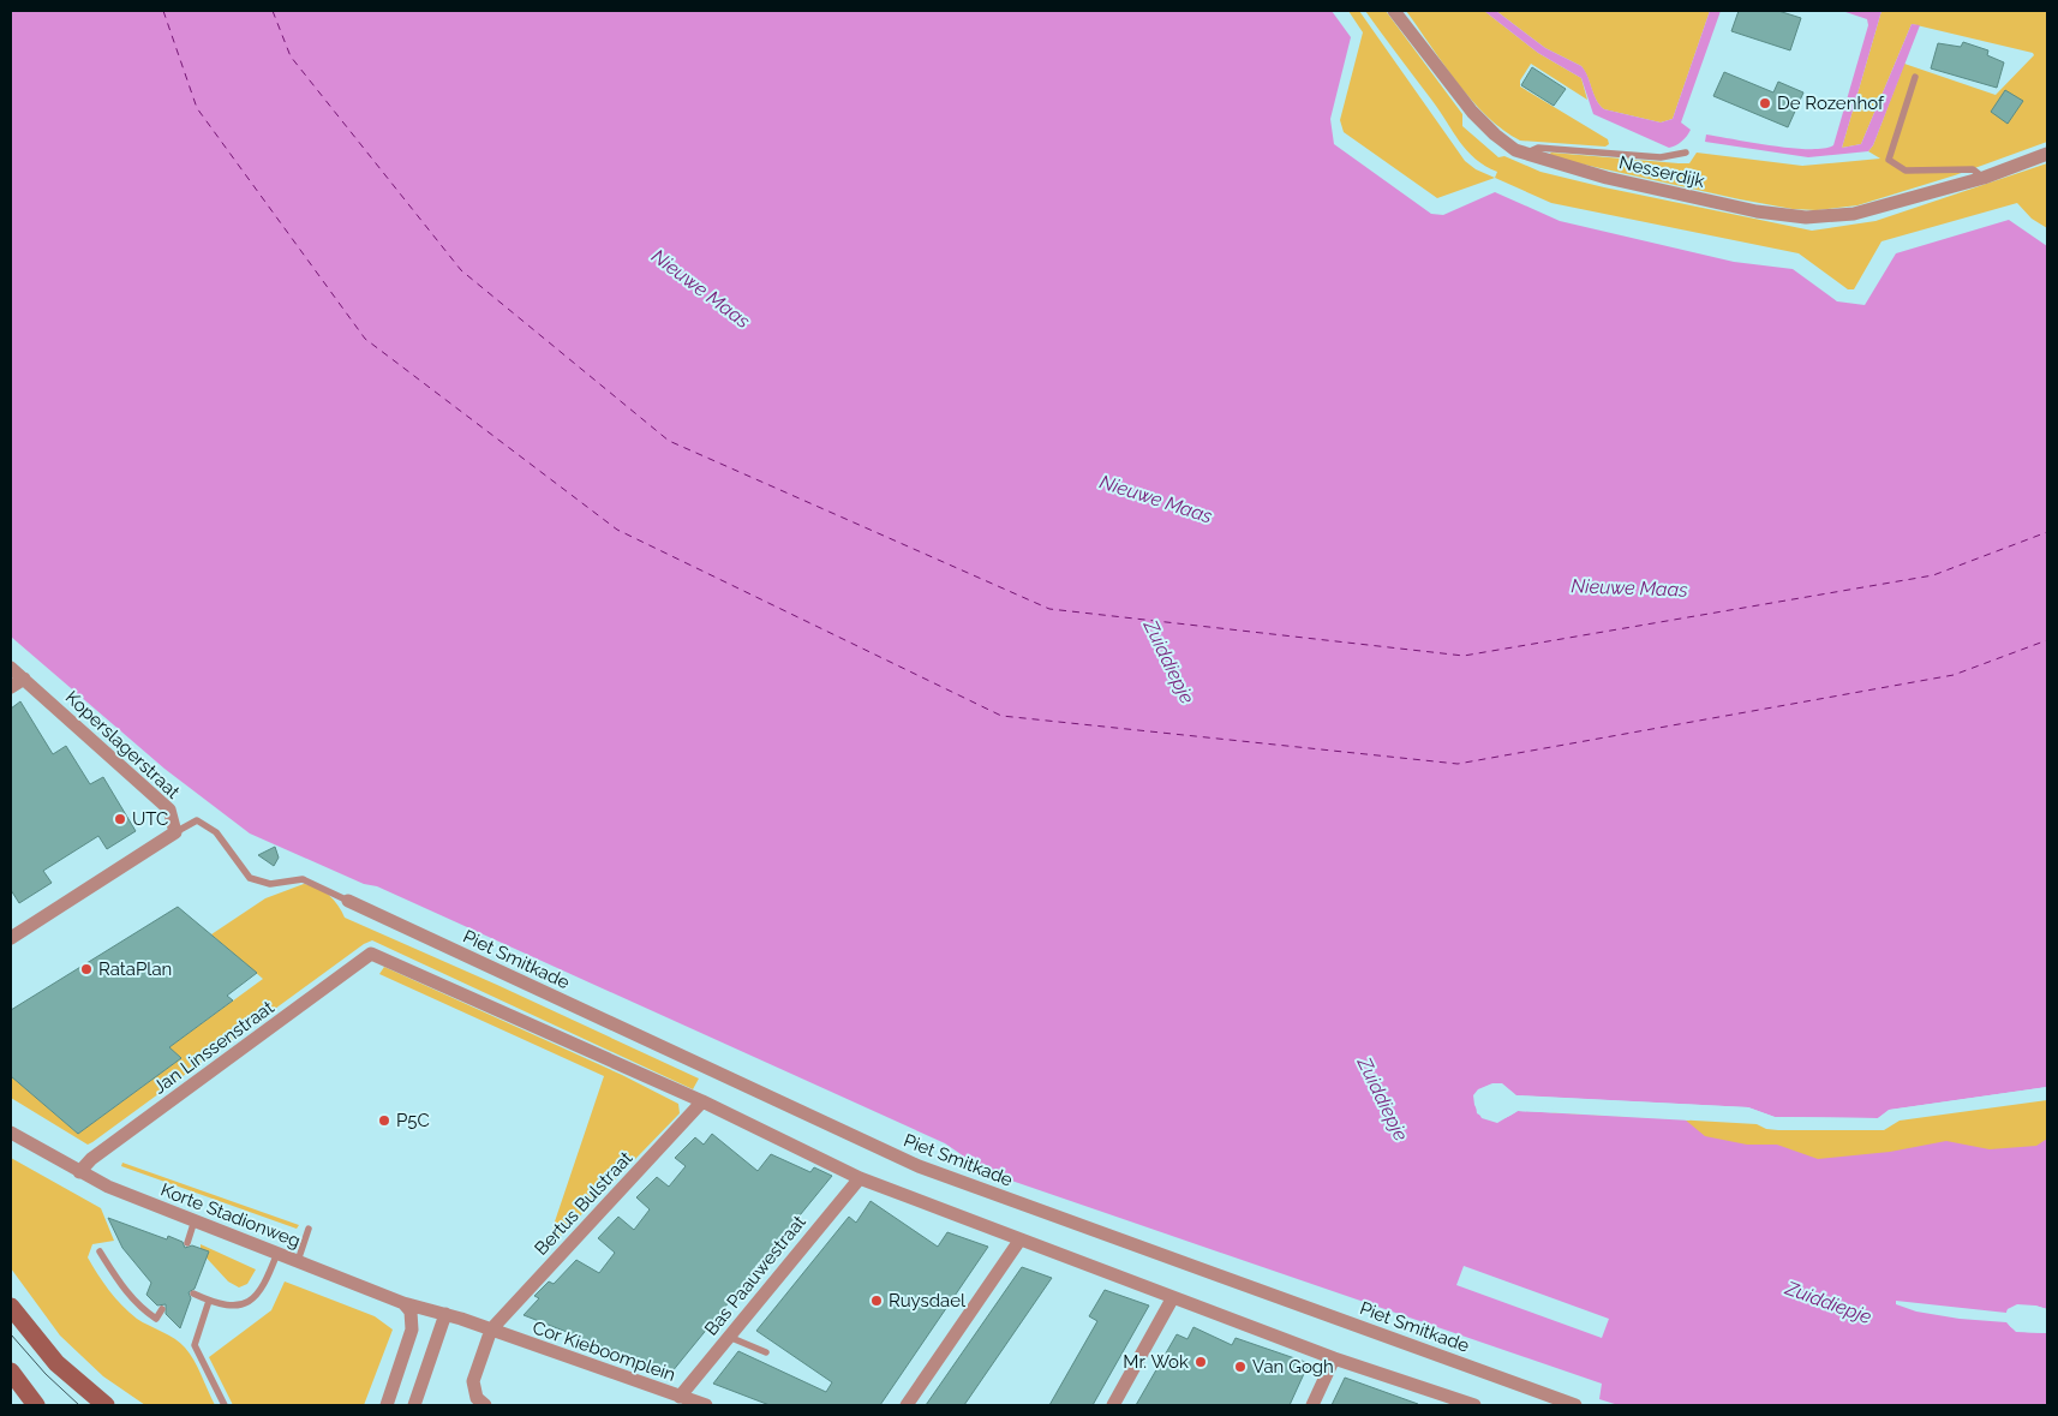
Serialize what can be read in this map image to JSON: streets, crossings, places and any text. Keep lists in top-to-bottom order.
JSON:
{
  "streets": {
    "street": [
      "Nesserdijk",
      "Koperslagerstraat",
      "Piet Smitkade",
      "Jan Linssenstraat",
      "Bertus Bulstraat",
      "Korte Stadionweg",
      "Bas Paauwestraat",
      "Cor Kieboomplein"
    ]
  },
  "crossings": [
    ["Jan Linssenstraat", "Bertus Bulstraat"],
    ["Jan Linssenstraat", "Korte Stadionweg"],
    ["Bertus Bulstraat", "Cor Kieboomplein"],
    ["Korte Stadionweg", "Cor Kieboomplein"],
    ["Bas Paauwestraat", "Cor Kieboomplein"]
  ],
  "water": ["Nieuwe Maas", "Zuiddiepje"],
  "places": [
    "De Rozenhof",
    "UTC",
    "RataPlan",
    "P5C",
    "Ruysdael",
    "Mr. Wok",
    "Van Gogh"
  ]
}
